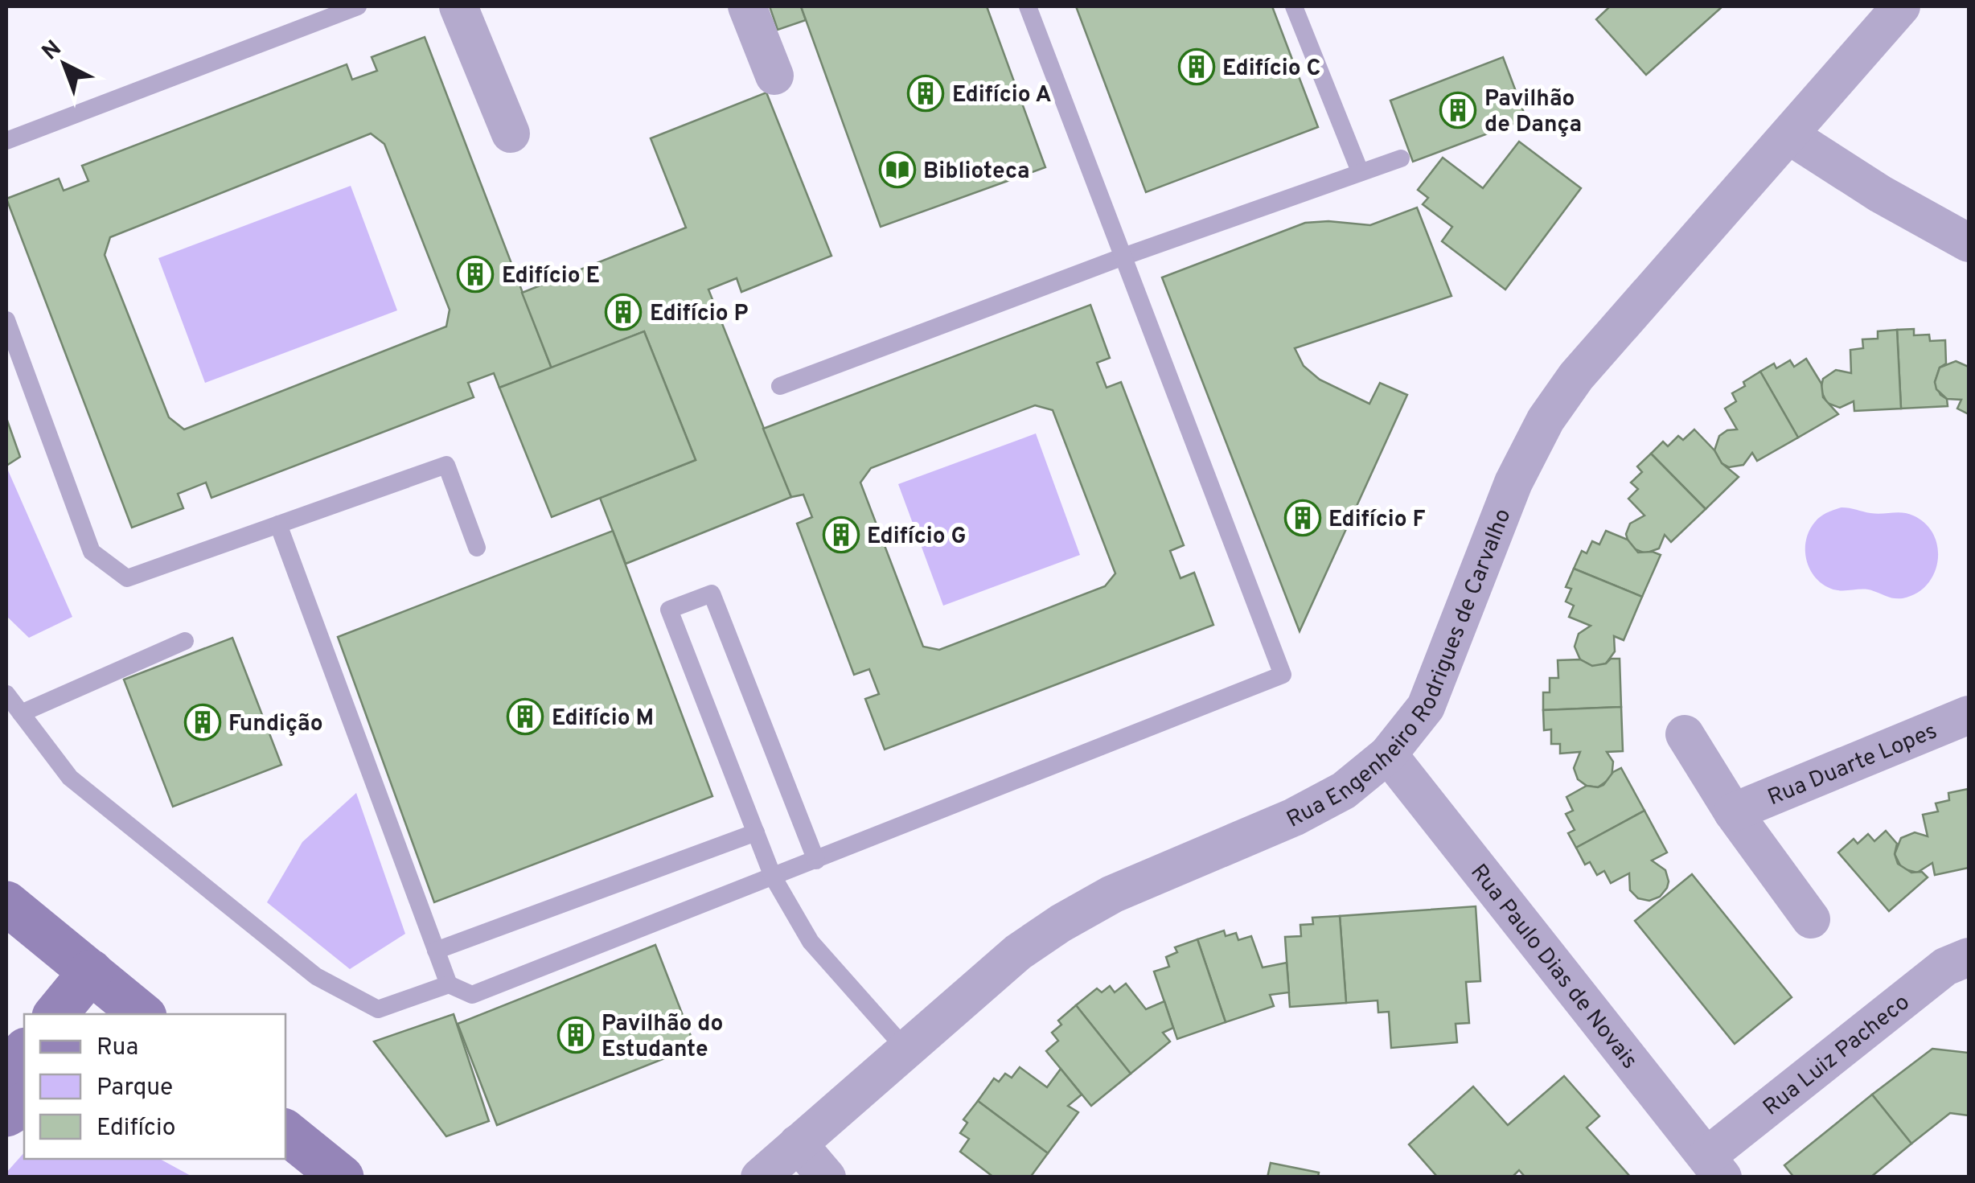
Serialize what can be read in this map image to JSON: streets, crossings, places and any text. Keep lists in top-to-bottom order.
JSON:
{
  "streets": {
    "street": [
      "Rua Engenheiro Rodrigues de Carvalho",
      "Rua Duarte Lopes",
      "Rua Paulo Dias de Novais",
      "Rua Luiz Pacheco"
    ]
  },
  "crossings": [
    ["Rua Engenheiro Rodrigues de Carvalho", "Rua Paulo Dias de Novais"],
    ["Rua Paulo Dias de Novais", "Rua Luiz Pacheco"]
  ],
  "places": {
    "building": [
      "Edifício C",
      "Edifício A",
      "Pavilhão de Dança",
      "Edifício E",
      "Edifício P",
      "Edifício F",
      "Edifício G",
      "Edifício M",
      "Fundição",
      "Pavilhão do Estudante"
    ],
    "library": ["Biblioteca"]
  },
  "legend": ["Rua", "Parque", "Edifício"],
  "north": "top left"
}
